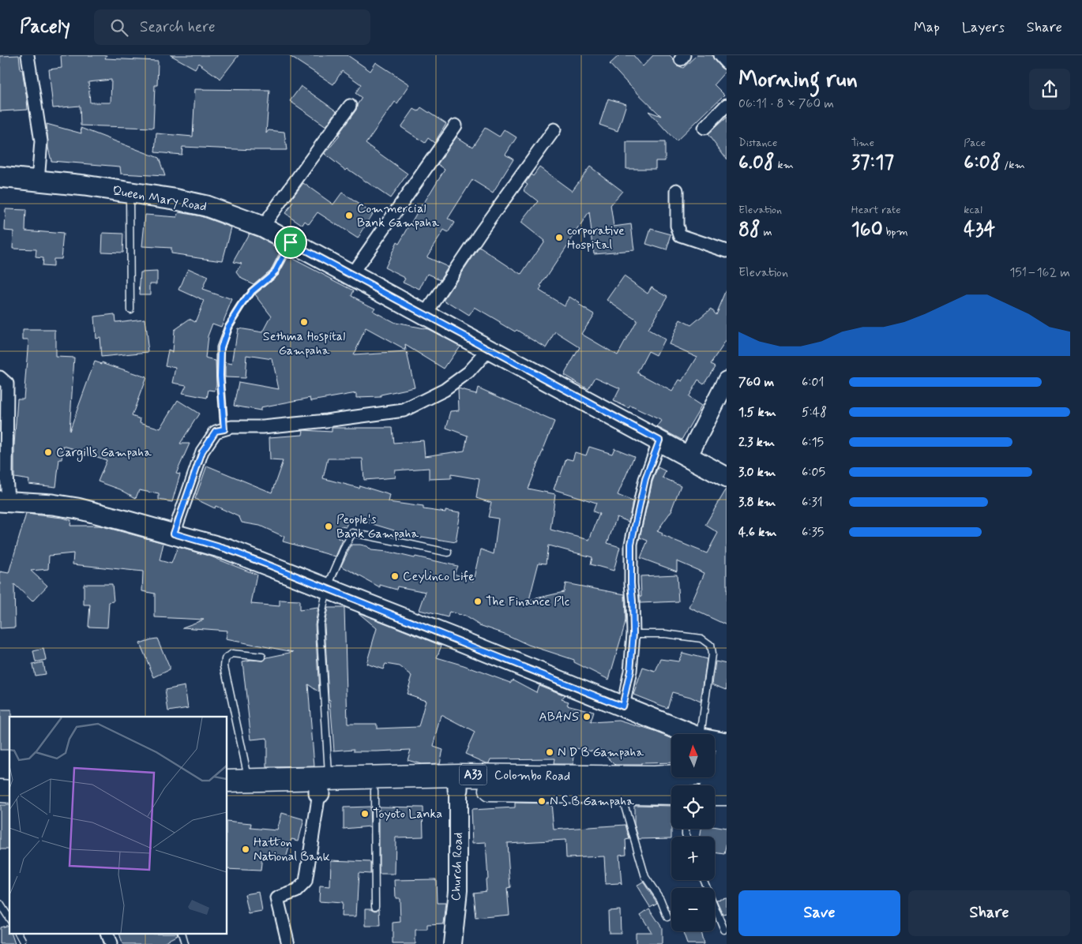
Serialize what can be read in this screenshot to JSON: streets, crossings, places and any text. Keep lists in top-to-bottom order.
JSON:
{
  "streets": {
    "highway": ["A33", "Colombo Road"],
    "main road": ["Queen Mary Road"],
    "street": ["Church Road"]
  },
  "crossings": [
    ["Colombo Road", "Church Road"]
  ],
  "places": [
    "Commercial Bank Gampaha",
    "corporative Hospital",
    "Sethma Hospital Gampaha",
    "Cargills Gampaha",
    "People's Bank Gampaha",
    "Ceylinco Life",
    "The Finance Plc",
    "ABANS",
    "N D B Gampaha",
    "N S B Gampaha",
    "Toyoto Lanka",
    "Hatton National Bank"
  ],
  "north": "top",
  "page": {
    "header": "Pacely",
    "search": "Search here",
    "nav": ["Map", "Layers", "Share"],
    "heading": ["Morning run", "06:11 · 8 × 760 m"],
    "stats": [
      ["Distance", "6.08 km"],
      ["Time", "37:17"],
      ["Pace", "6:08 /km"],
      ["Elevation", "88 m"],
      ["Heart rate", "160 bpm"],
      ["kcal", "434"]
    ],
    "chart": ["Elevation", "151–162 m"],
    "list": [
      {
        "name": "760 m",
        "note": "6:01"
      },
      {
        "name": "1.5 km",
        "note": "5:48"
      },
      {
        "name": "2.3 km",
        "note": "6:15"
      },
      {
        "name": "3.0 km",
        "note": "6:05"
      },
      {
        "name": "3.8 km",
        "note": "6:31"
      },
      {
        "name": "4.6 km",
        "note": "6:35"
      }
    ],
    "map_buttons": ["+", "−"],
    "buttons": ["Save", "Share"]
  }
}
